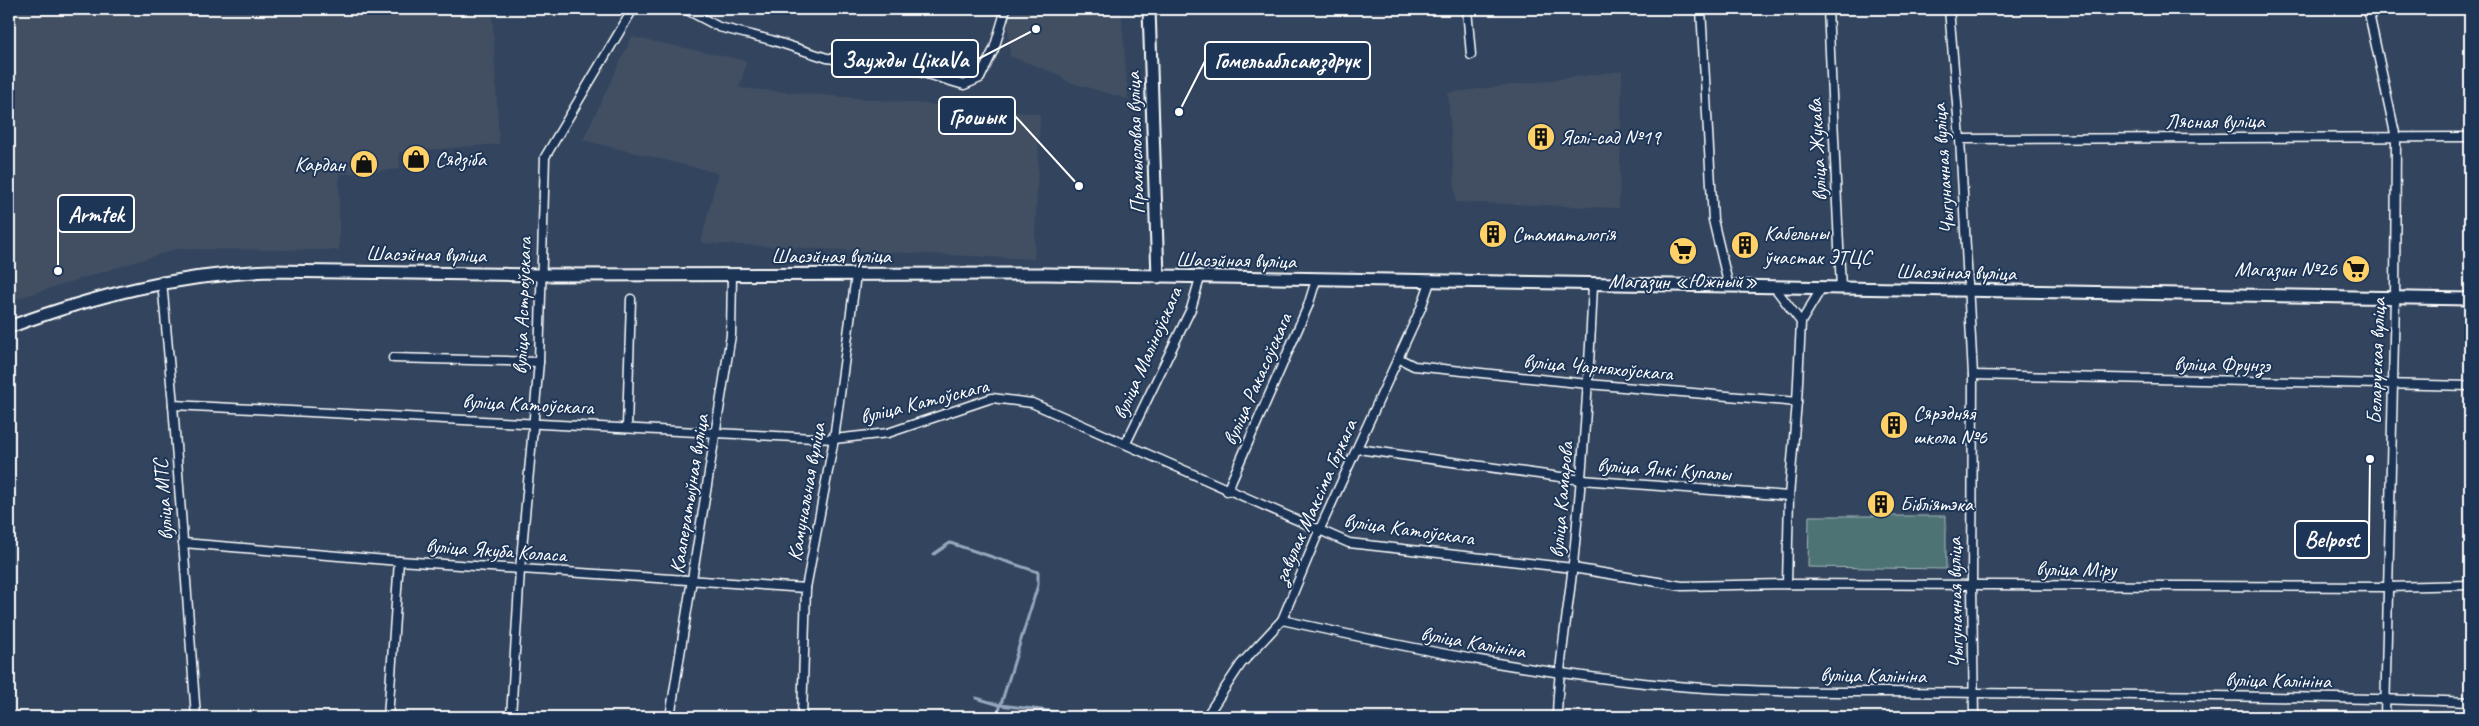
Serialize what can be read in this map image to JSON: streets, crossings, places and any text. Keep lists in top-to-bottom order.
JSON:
{
  "streets": {
    "main road": ["Прамысловая вуліца", "Шасэйная вуліца"],
    "street": [
      "Лясная вуліца",
      "вуліца Жукава",
      "Чыгуначная вуліца",
      "вуліца Астроўскага",
      "вуліца Маліноўскага",
      "Беларуская вуліца",
      "вуліца Фрунзэ",
      "вуліца Чарняхоўскага",
      "вуліца Ракасоўскага",
      "вуліца Катоўскага",
      "вуліца Янкі Купалы",
      "Камунальная вуліца",
      "Кааператыўная вуліца",
      "вуліца МТС",
      "вуліца Камарова",
      "завулак Максіма Горкага",
      "вуліца Якуба Коласа",
      "вуліца Міру",
      "вуліца Калініна"
    ]
  },
  "crossings": [
    ["Лясная вуліца", "Чыгуначная вуліца"],
    ["Лясная вуліца", "Беларуская вуліца"],
    ["Прамысловая вуліца", "Шасэйная вуліца"],
    ["вуліца Жукава", "Шасэйная вуліца"],
    ["Чыгуначная вуліца", "Шасэйная вуліца"],
    ["Чыгуначная вуліца", "вуліца Фрунзэ"],
    ["Чыгуначная вуліца", "вуліца Міру"],
    ["Чыгуначная вуліца", "вуліца Калініна"],
    ["Шасэйная вуліца", "вуліца Астроўскага"],
    ["Шасэйная вуліца", "вуліца Маліноўскага"],
    ["Шасэйная вуліца", "Беларуская вуліца"],
    ["Шасэйная вуліца", "вуліца Ракасоўскага"],
    ["Шасэйная вуліца", "Камунальная вуліца"],
    ["Шасэйная вуліца", "Кааператыўная вуліца"],
    ["Шасэйная вуліца", "вуліца МТС"],
    ["Шасэйная вуліца", "вуліца Камарова"],
    ["Шасэйная вуліца", "завулак Максіма Горкага"],
    ["вуліца Астроўскага", "вуліца Катоўскага"],
    ["вуліца Астроўскага", "вуліца Якуба Коласа"],
    ["вуліца Маліноўскага", "вуліца Катоўскага"],
    ["Беларуская вуліца", "вуліца Фрунзэ"],
    ["Беларуская вуліца", "вуліца Міру"],
    ["Беларуская вуліца", "вуліца Калініна"],
    ["вуліца Чарняхоўскага", "вуліца Камарова"],
    ["вуліца Чарняхоўскага", "завулак Максіма Горкага"],
    ["вуліца Ракасоўскага", "вуліца Катоўскага"],
    ["вуліца Катоўскага", "Камунальная вуліца"],
    ["вуліца Катоўскага", "Кааператыўная вуліца"],
    ["вуліца Катоўскага", "вуліца МТС"],
    ["вуліца Катоўскага", "вуліца Камарова"],
    ["вуліца Катоўскага", "завулак Максіма Горкага"],
    ["вуліца Катоўскага", "вуліца Міру"],
    ["вуліца Янкі Купалы", "вуліца Камарова"],
    ["вуліца Янкі Купалы", "завулак Максіма Горкага"],
    ["Камунальная вуліца", "вуліца Якуба Коласа"],
    ["Кааператыўная вуліца", "вуліца Якуба Коласа"],
    ["вуліца МТС", "вуліца Якуба Коласа"],
    ["вуліца Камарова", "вуліца Калініна"],
    ["завулак Максіма Горкага", "вуліца Калініна"]
  ],
  "places": {
    "other": [
      "Заужды ЦікаVа",
      "Гомельаблсаюздрук",
      "Грошык",
      "Armtek",
      "Belpost"
    ],
    "building": [
      "Яслі-сад №19",
      "Стаматалогія",
      "Кабельны ўчастак ЭТЦС",
      "Сярэдняя школа №6",
      "Бібліятэка"
    ],
    "shop": ["Сядзіба", "Кардан"],
    "supermarket": ["Магазин «Южный»", "Магазин №26"]
  }
}
